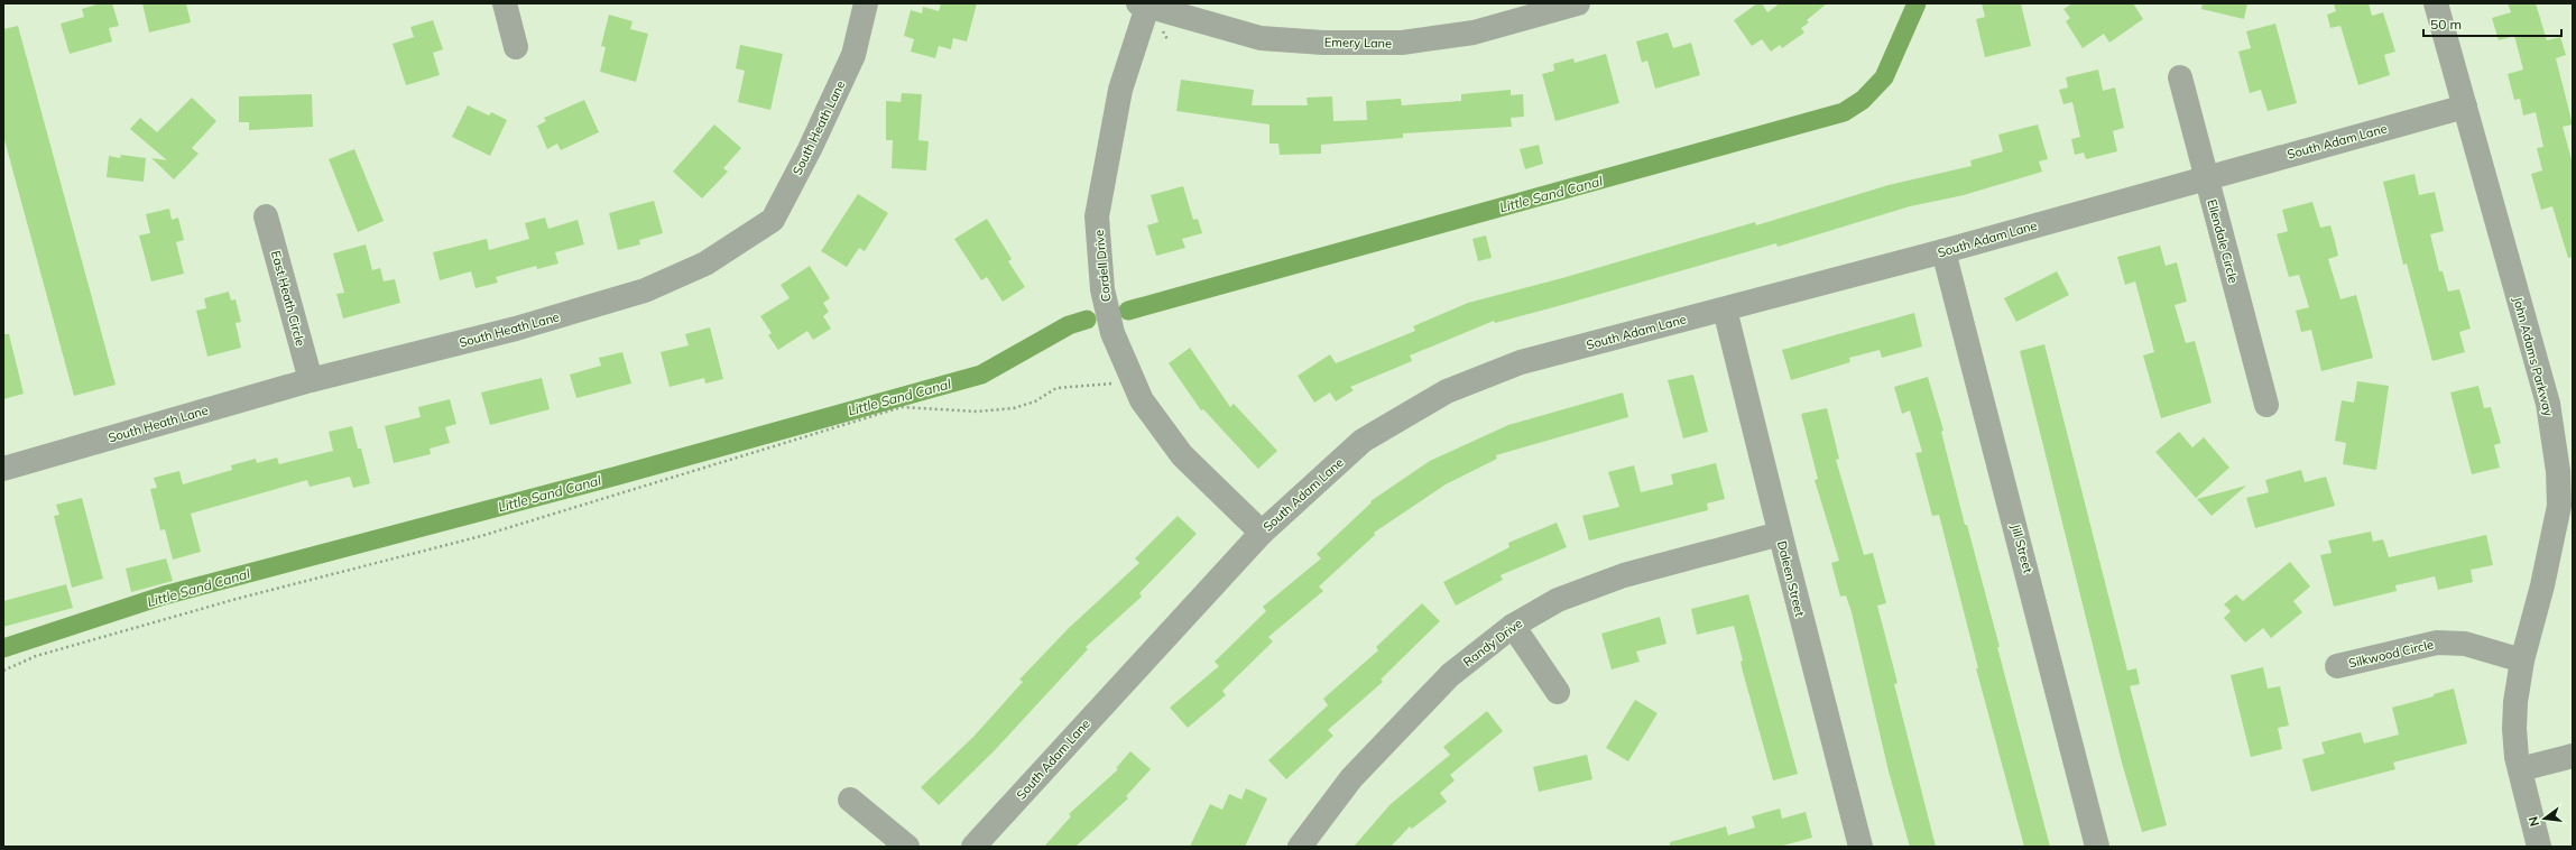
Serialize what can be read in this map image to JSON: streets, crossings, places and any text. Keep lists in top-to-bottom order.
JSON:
{
  "streets": {
    "street": [
      "Emery Lane",
      "South Heath Lane",
      "South Adam Lane",
      "Ellendale Circle",
      "Cordell Drive",
      "East Heath Circle",
      "John Adams Parkway",
      "Jill Street",
      "Daleen Street",
      "Randy Drive",
      "Silkwood Circle"
    ]
  },
  "crossings": [
    ["Emery Lane", "Cordell Drive"],
    ["South Heath Lane", "East Heath Circle"],
    ["South Adam Lane", "Ellendale Circle"],
    ["South Adam Lane", "Cordell Drive"],
    ["South Adam Lane", "John Adams Parkway"],
    ["South Adam Lane", "Jill Street"],
    ["South Adam Lane", "Daleen Street"],
    ["John Adams Parkway", "Silkwood Circle"],
    ["Daleen Street", "Randy Drive"]
  ],
  "water": ["Little Sand Canal"],
  "scale_bar": "50 m",
  "north": "left"
}
